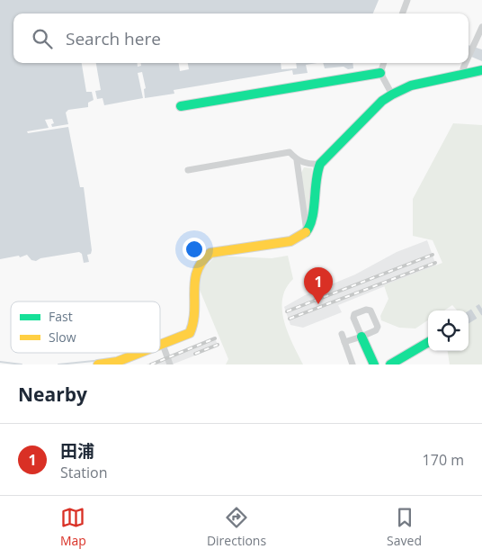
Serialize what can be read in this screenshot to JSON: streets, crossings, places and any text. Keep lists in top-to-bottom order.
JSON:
{
  "legend": ["Fast", "Slow"],
  "page": {
    "search": "Search here",
    "pins": "1",
    "heading": "Nearby",
    "list": [
      {
        "mark": "1",
        "name": "田浦",
        "note": "Station",
        "value": "170 m"
      }
    ],
    "nav": ["Map", "Directions", "Saved"]
  }
}
